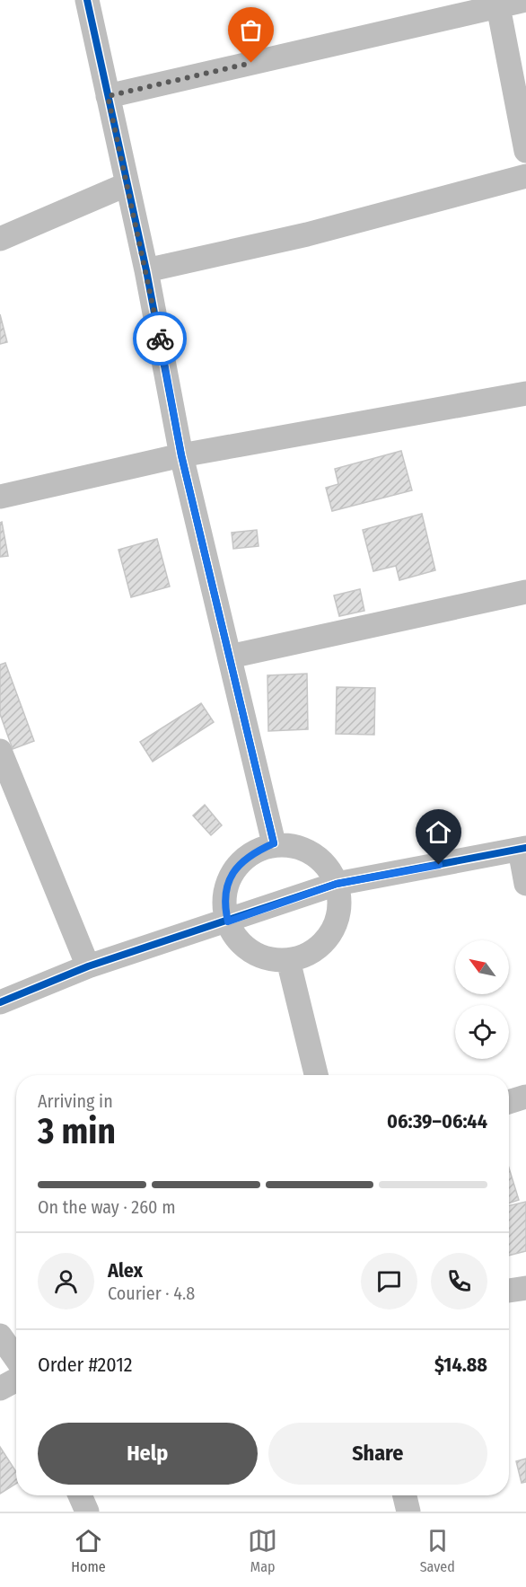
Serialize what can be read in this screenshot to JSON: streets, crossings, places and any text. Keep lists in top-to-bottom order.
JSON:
{
  "north": "top left",
  "page": {
    "heading": ["3 min", "Arriving in", "06:39–06:44"],
    "panel": [
      "Alex",
      "Courier · 4.8",
      "Order #2012",
      "$14.88"
    ],
    "bar": "On the way · 260 m",
    "buttons": ["Help", "Share"],
    "tabs": ["Home", "Map", "Saved"]
  }
}
